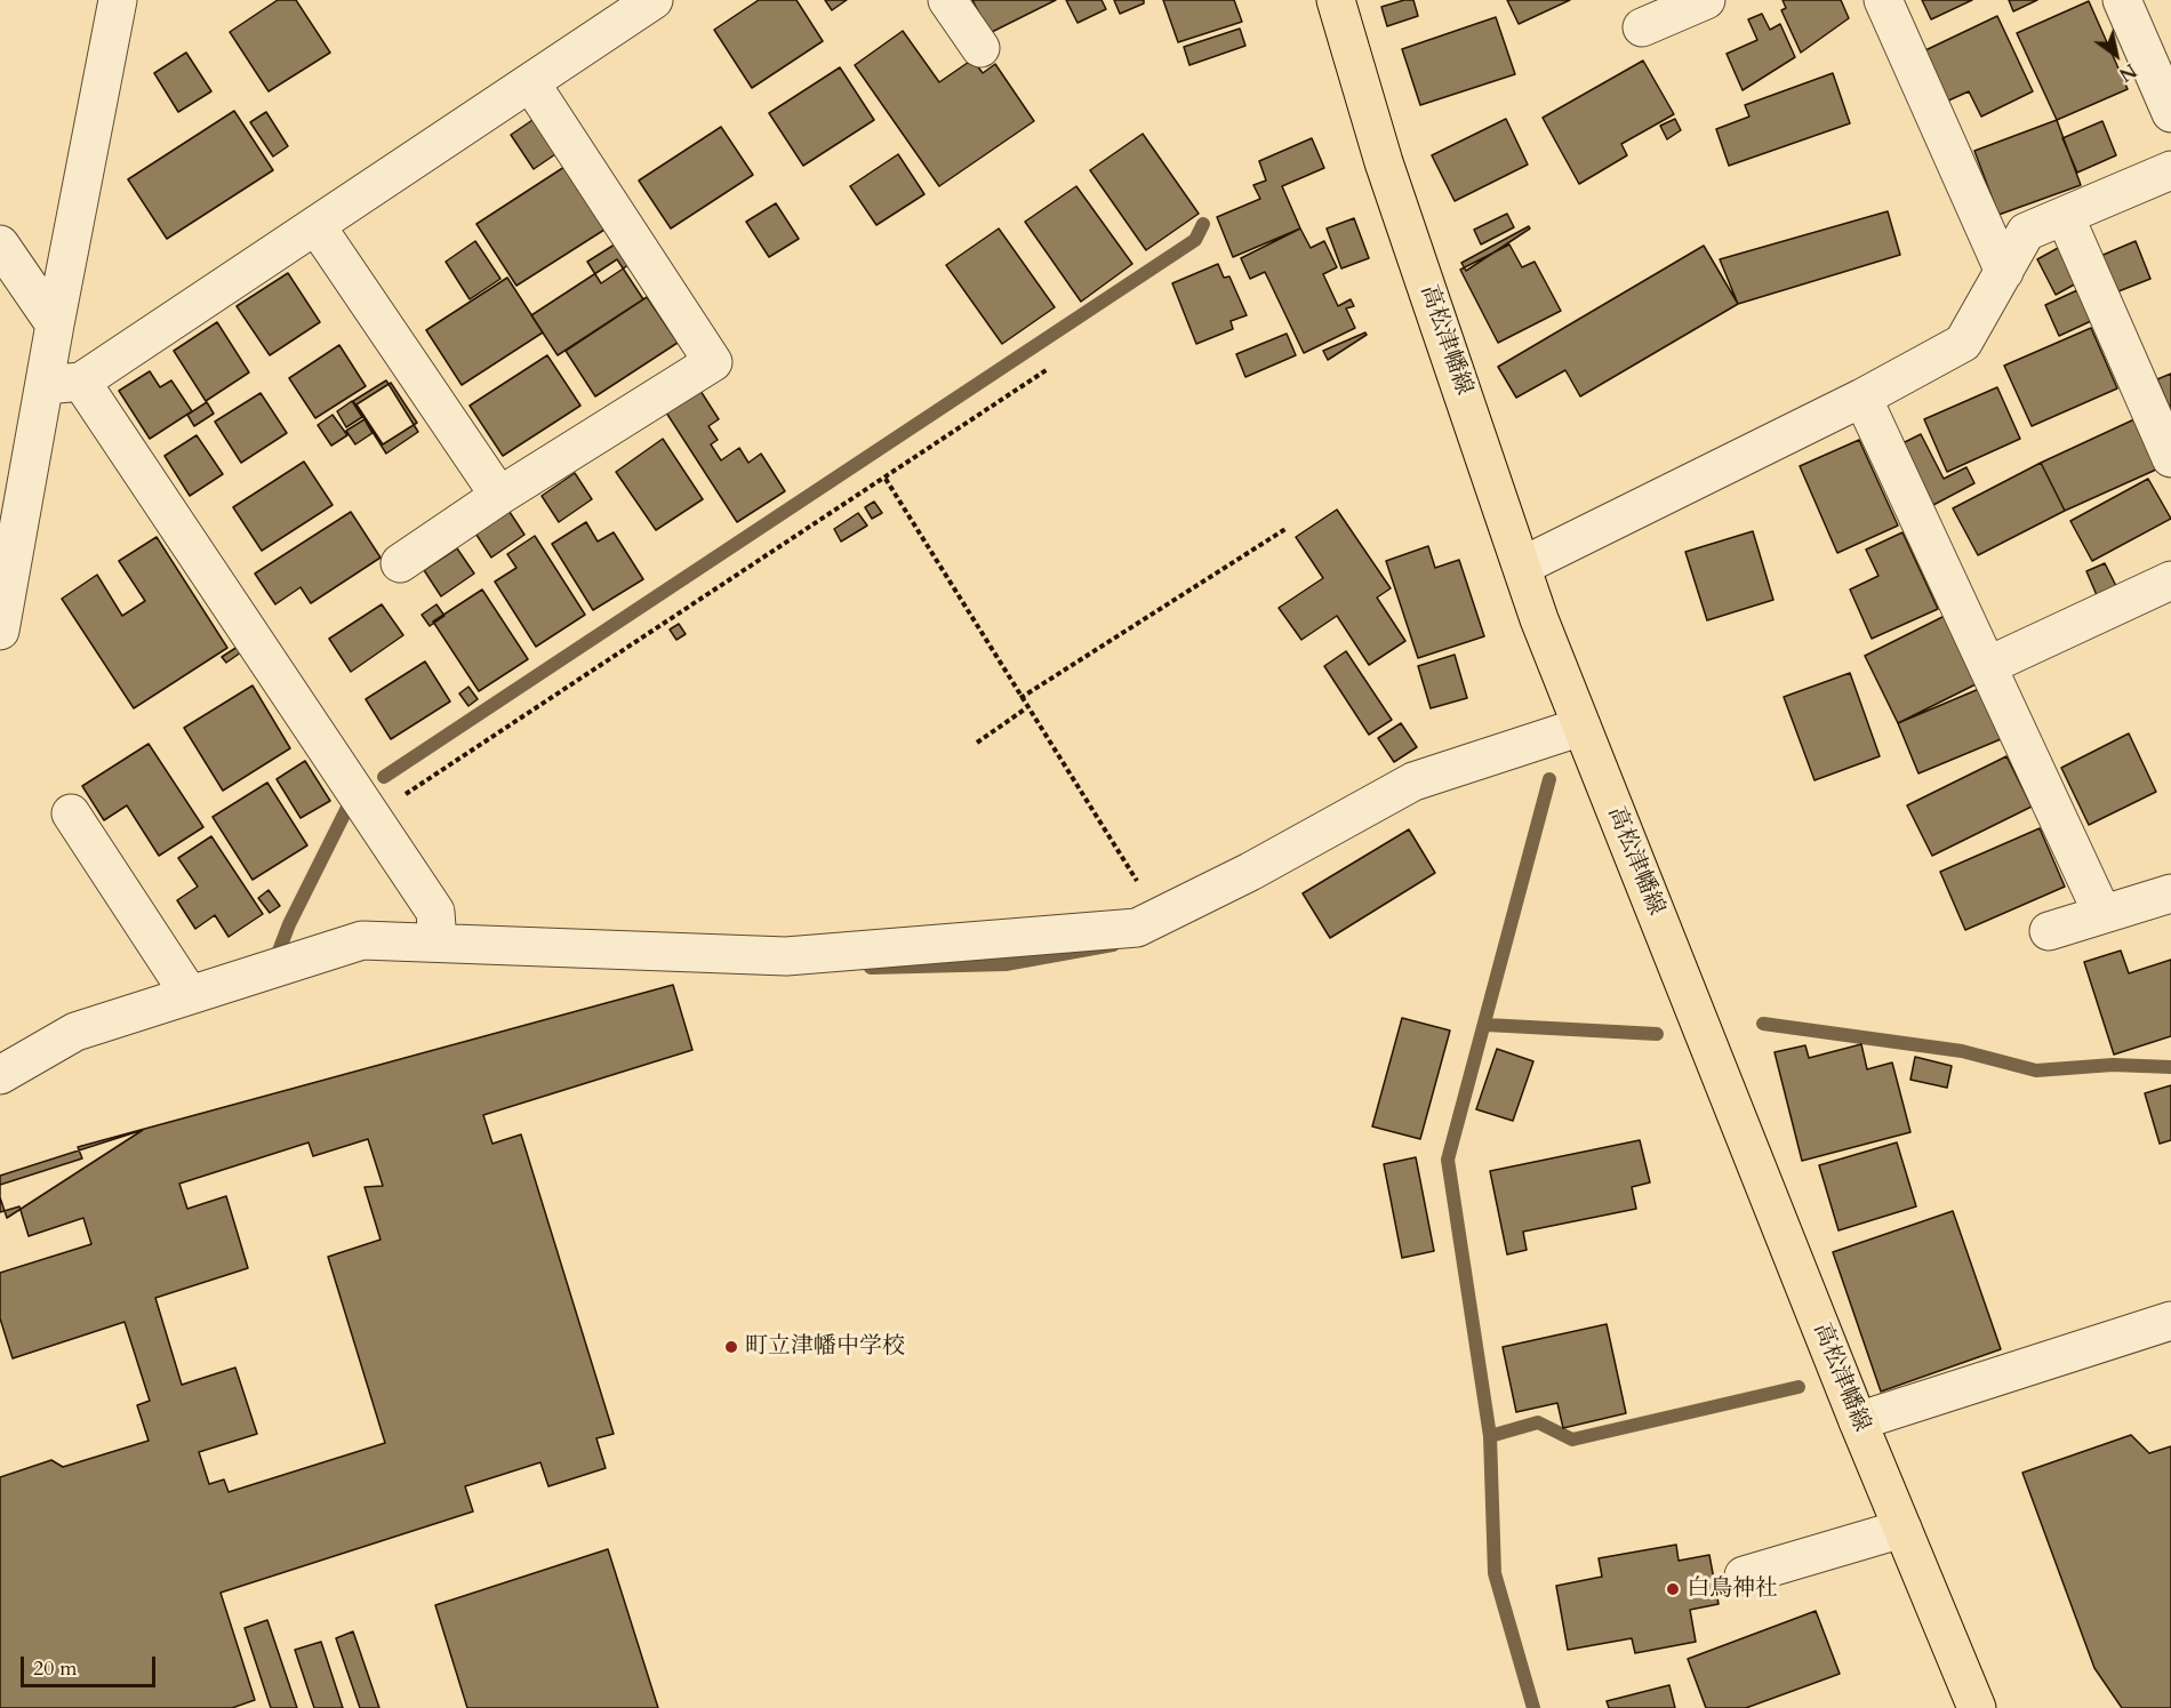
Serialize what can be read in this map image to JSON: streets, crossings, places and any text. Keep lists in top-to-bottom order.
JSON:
{
  "streets": {
    "main road": ["高松津幡線"]
  },
  "places": ["町立津幡中学校", "白鳥神社"],
  "scale_bar": "20 m",
  "north": "bottom right"
}
